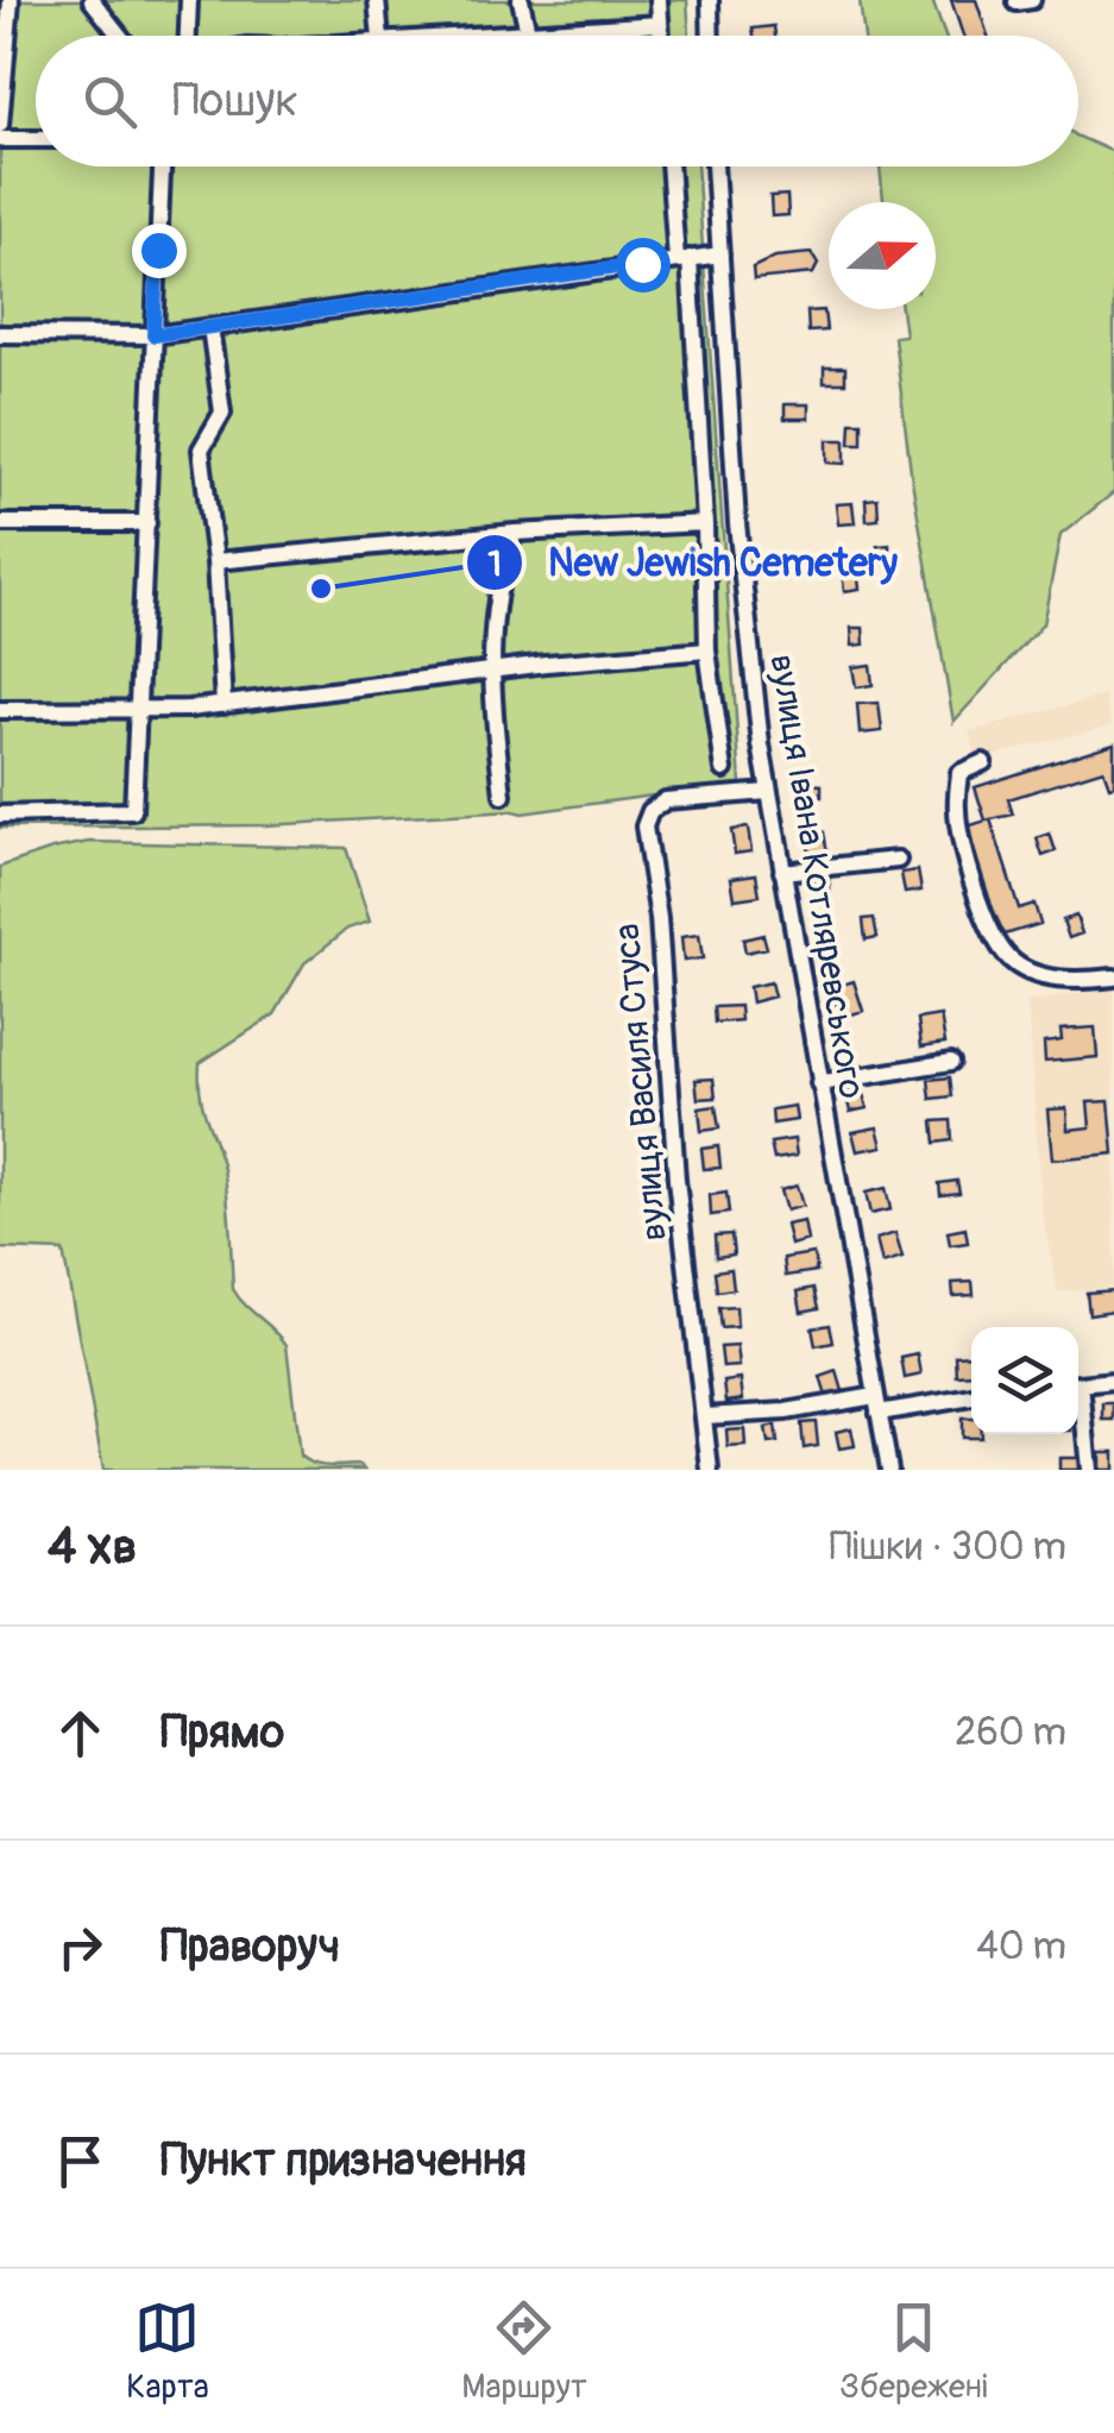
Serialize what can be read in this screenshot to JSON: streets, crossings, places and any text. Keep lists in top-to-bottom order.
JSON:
{
  "streets": {
    "street": ["вулиця Івана Котляревського", "вулиця Василя Стуса"]
  },
  "crossings": [
    ["вулиця Івана Котляревського", "вулиця Василя Стуса"]
  ],
  "places": ["New Jewish Cemetery"],
  "north": "right",
  "page": {
    "search": "Пошук",
    "heading": ["4 хв", "Пішки · 300 m"],
    "list": [
      ["Прямо", "260 m"],
      ["Праворуч", "40 m"],
      "Пункт призначення"
    ],
    "nav": ["Карта", "Маршрут", "Збережені"]
  }
}
